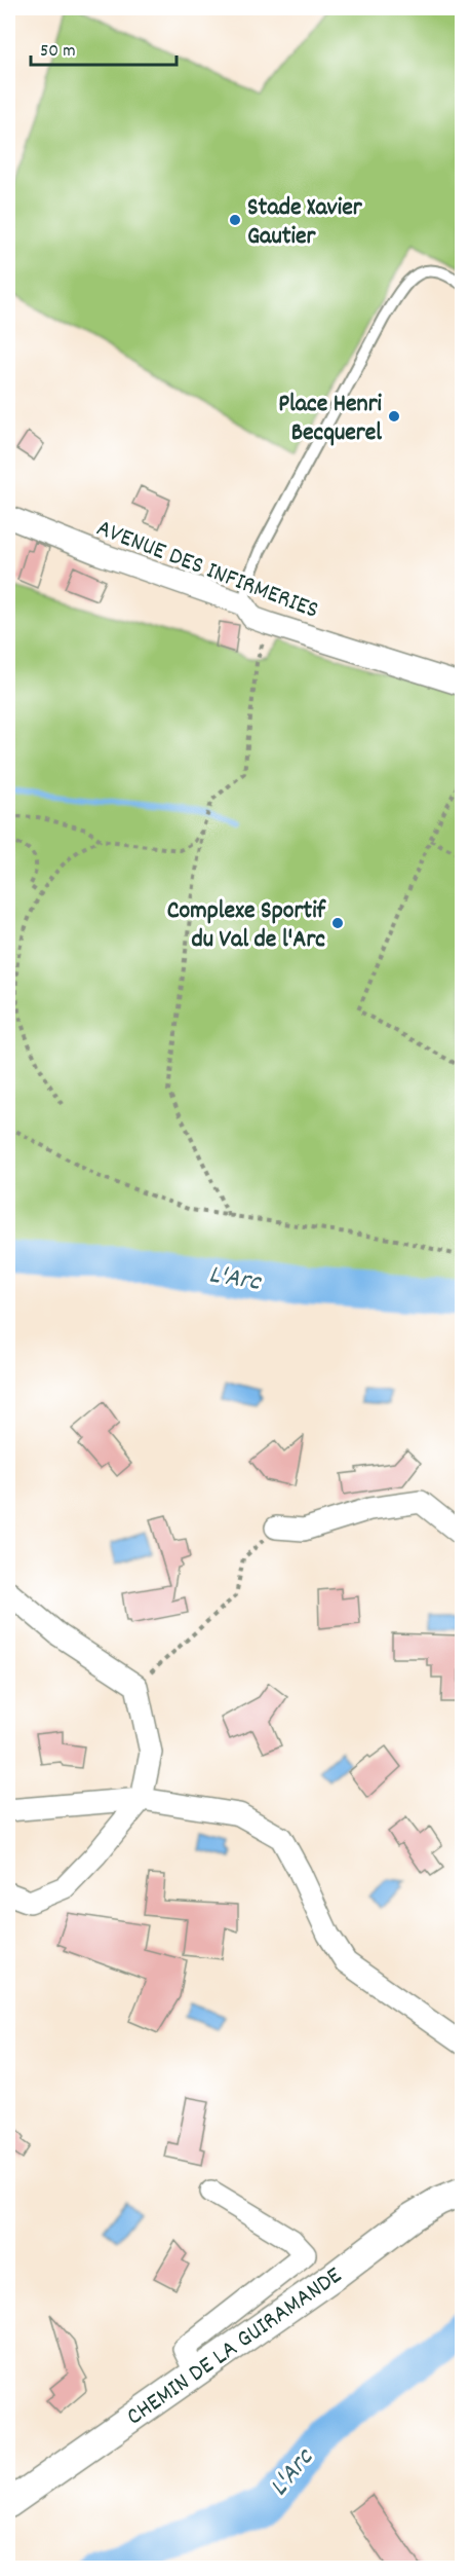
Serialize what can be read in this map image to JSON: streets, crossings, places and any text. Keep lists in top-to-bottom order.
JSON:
{
  "streets": {
    "street": ["AVENUE DES INFIRMERIES", "CHEMIN DE LA GUIRAMANDE"]
  },
  "water": ["L'Arc"],
  "places": ["Stade Xavier Gautier", "Place Henri Becquerel", "Complexe Sportif du Val de l'Arc"],
  "scale_bar": "50 m"
}
